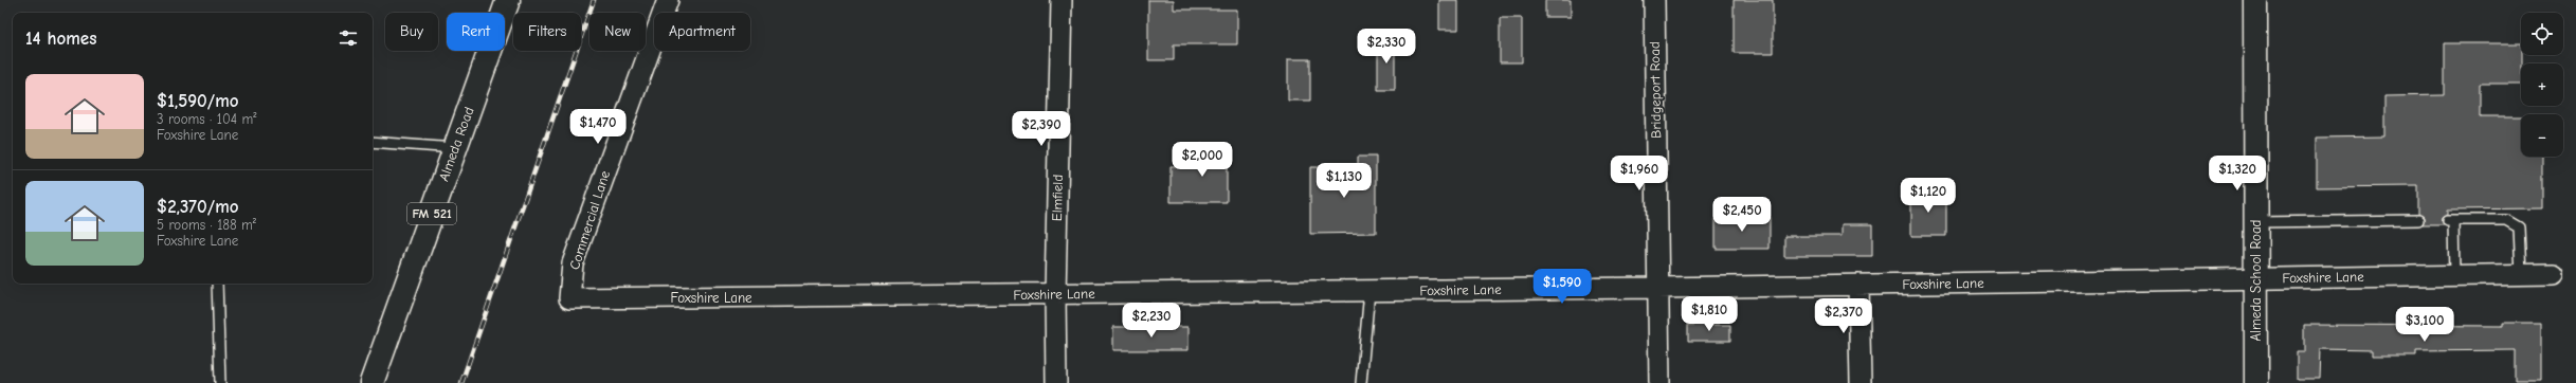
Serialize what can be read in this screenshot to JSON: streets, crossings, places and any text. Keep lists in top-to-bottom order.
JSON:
{
  "streets": {
    "main road": ["Almeda Road", "FM 521", "Almeda School Road"],
    "street": [
      "Bridgeport Road",
      "Elmfield",
      "Commercial Lane",
      "Foxshire Lane"
    ]
  },
  "crossings": [
    ["Bridgeport Road", "Foxshire Lane"],
    ["Elmfield", "Foxshire Lane"],
    ["Commercial Lane", "Foxshire Lane"],
    ["Foxshire Lane", "Almeda School Road"]
  ],
  "page": {
    "map_buttons": ["+", "−"],
    "chip": [
      "Buy",
      "Rent",
      "Filters",
      "New",
      "Apartment"
    ],
    "heading": "14 homes",
    "price": [
      "$2,330",
      "$1,470",
      "$2,390",
      "$2,000",
      "$1,960",
      "$1,320",
      "$1,130",
      "$1,120",
      "$2,450",
      "$1,590",
      "$1,810",
      "$2,370",
      "$2,230",
      "$3,100"
    ],
    "list": [
      {
        "name": "$1,590/mo",
        "note": "3 rooms · 104 m² · Foxshire Lane"
      },
      {
        "name": "$2,370/mo",
        "note": "5 rooms · 188 m² · Foxshire Lane"
      }
    ]
  }
}
